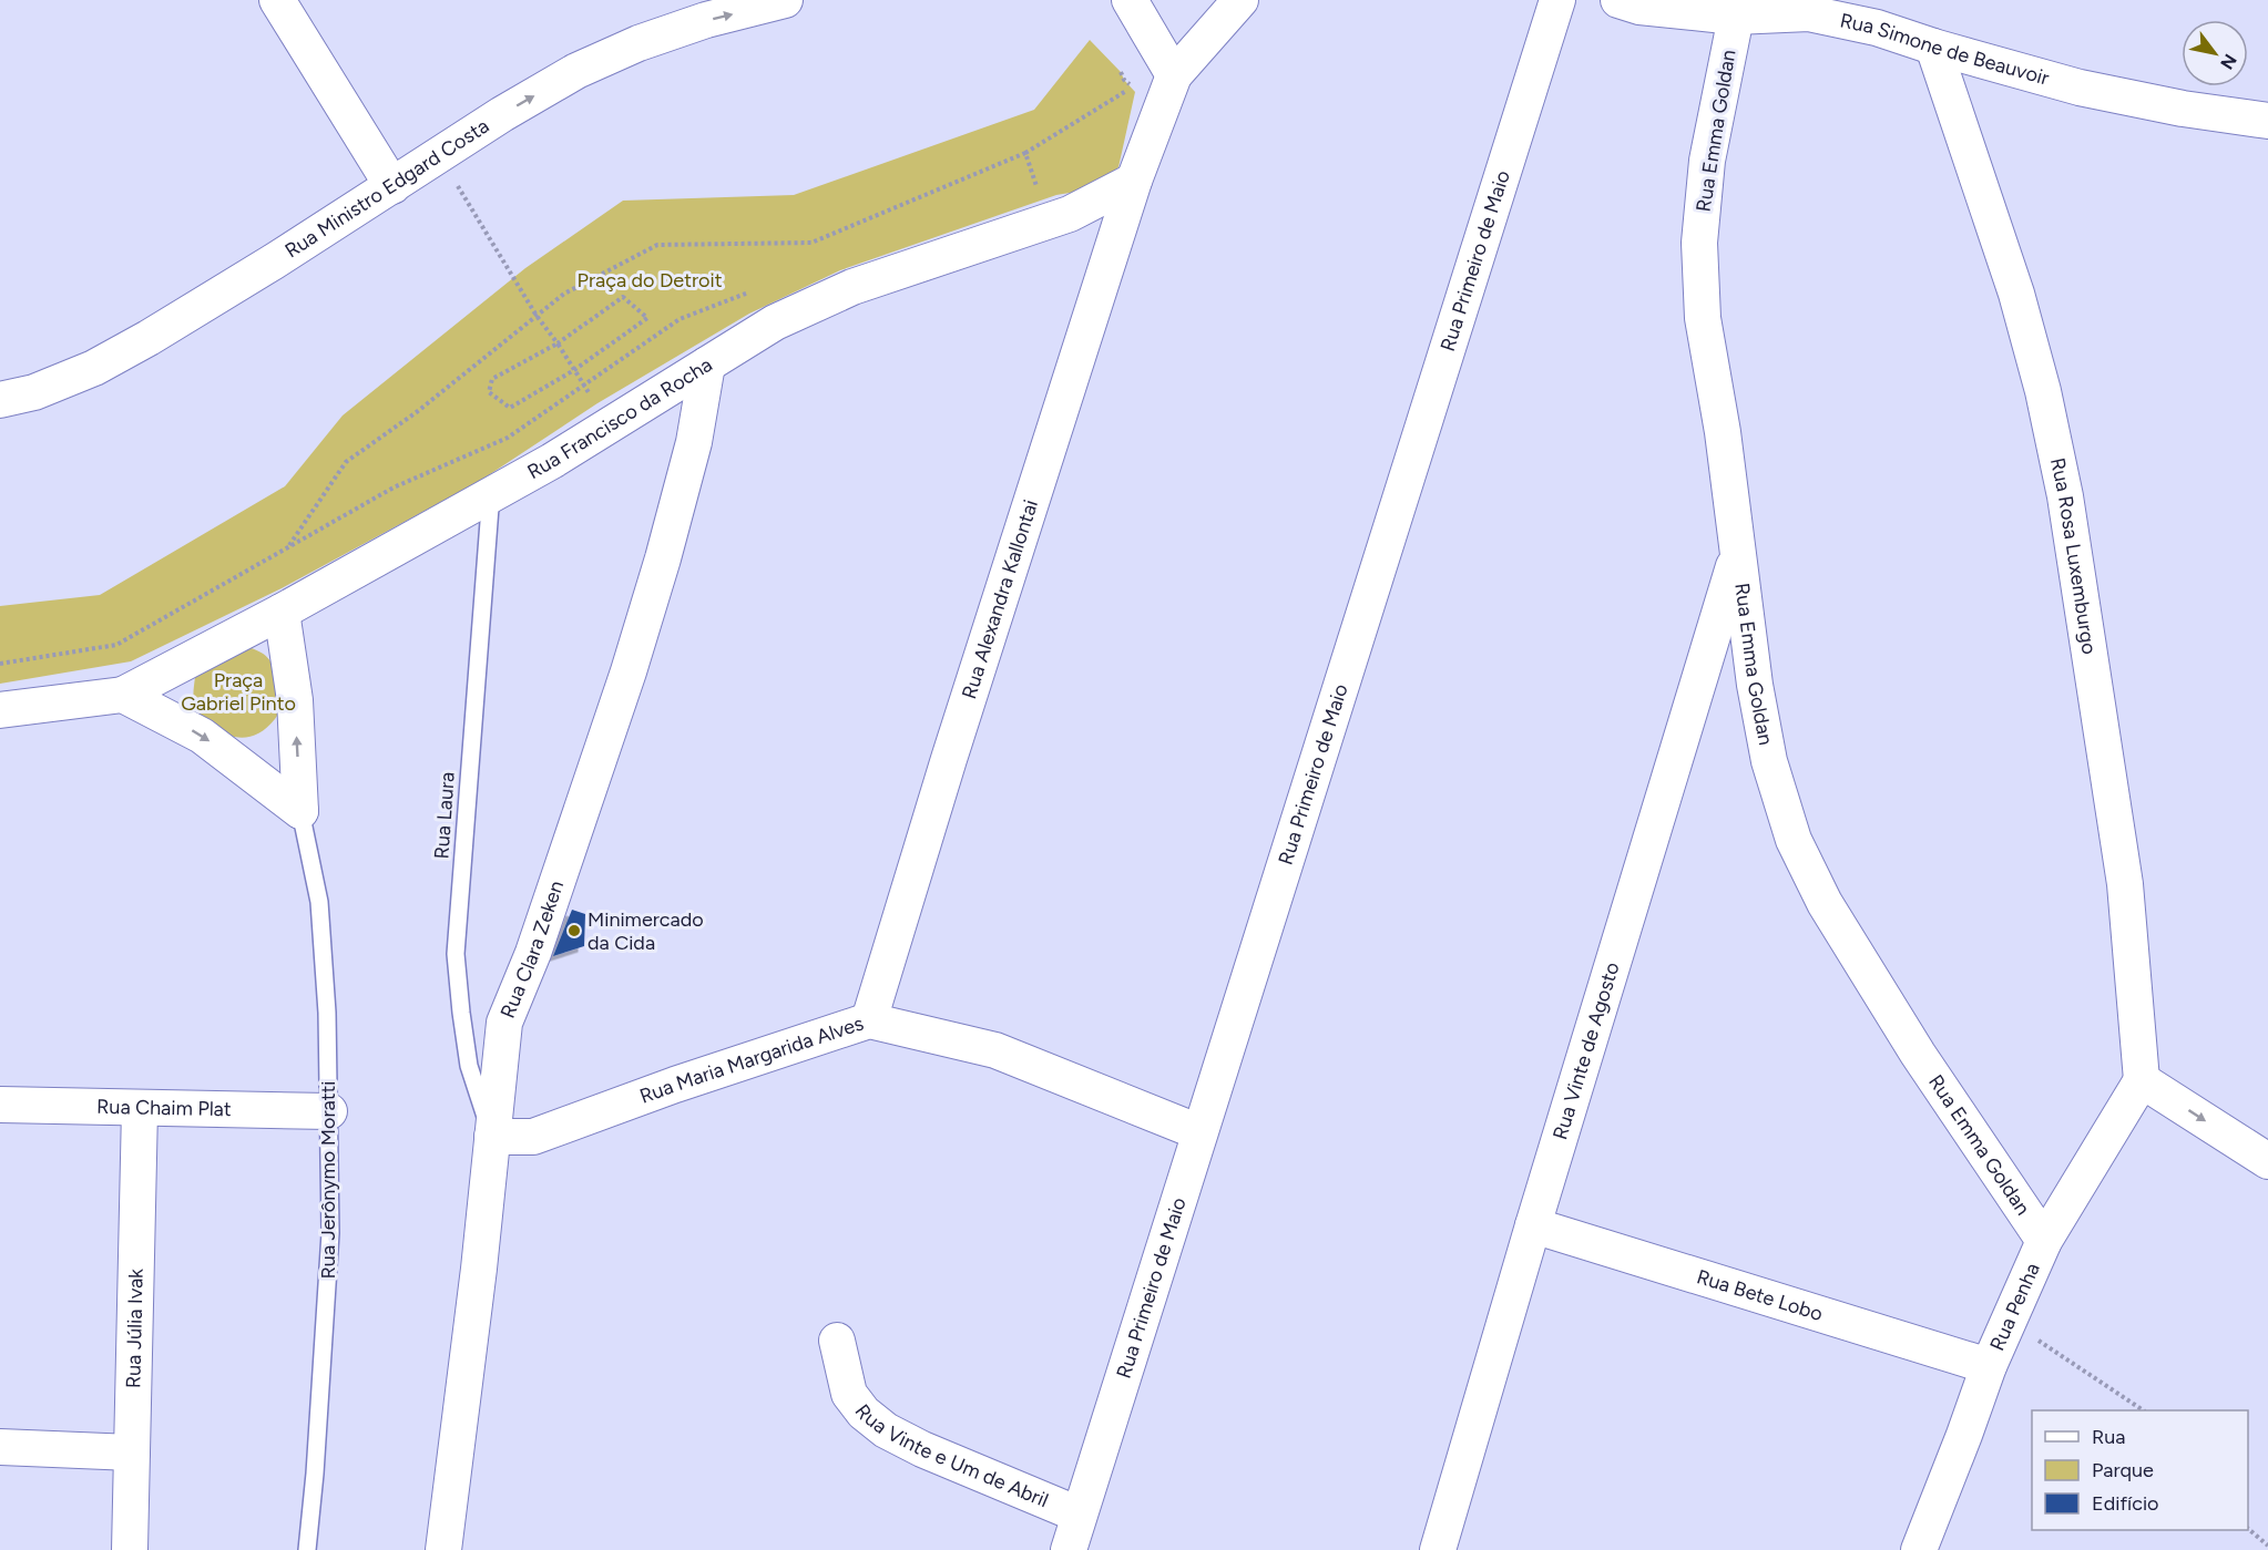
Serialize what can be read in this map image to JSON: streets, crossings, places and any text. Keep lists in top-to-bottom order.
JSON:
{
  "streets": {
    "street": [
      "Rua Simone de Beauvoir",
      "Rua Emma Goldan",
      "Rua Ministro Edgard Costa",
      "Rua Primeiro de Maio",
      "Rua Francisco da Rocha",
      "Rua Rosa Luxemburgo",
      "Rua Alexandra Kallontai",
      "Rua Clara Zeken",
      "Rua Vinte de Agosto",
      "Rua Maria Margarida Alves",
      "Rua Chaim Plat",
      "Rua Jerônymo Moratti",
      "Rua Bete Lobo",
      "Rua Penha",
      "Rua Júlia Ivak",
      "Rua Vinte e Um de Abril"
    ],
    "lane": ["Rua Laura"]
  },
  "crossings": [
    ["Rua Simone de Beauvoir", "Rua Emma Goldan"],
    ["Rua Simone de Beauvoir", "Rua Rosa Luxemburgo"],
    ["Rua Emma Goldan", "Rua Vinte de Agosto"],
    ["Rua Emma Goldan", "Rua Penha"],
    ["Rua Primeiro de Maio", "Rua Maria Margarida Alves"],
    ["Rua Primeiro de Maio", "Rua Vinte e Um de Abril"],
    ["Rua Francisco da Rocha", "Rua Alexandra Kallontai"],
    ["Rua Francisco da Rocha", "Rua Laura"],
    ["Rua Francisco da Rocha", "Rua Clara Zeken"],
    ["Rua Francisco da Rocha", "Rua Jerônymo Moratti"],
    ["Rua Rosa Luxemburgo", "Rua Penha"],
    ["Rua Alexandra Kallontai", "Rua Maria Margarida Alves"],
    ["Rua Laura", "Rua Clara Zeken"],
    ["Rua Laura", "Rua Maria Margarida Alves"],
    ["Rua Clara Zeken", "Rua Maria Margarida Alves"],
    ["Rua Vinte de Agosto", "Rua Bete Lobo"],
    ["Rua Chaim Plat", "Rua Jerônymo Moratti"],
    ["Rua Chaim Plat", "Rua Júlia Ivak"],
    ["Rua Bete Lobo", "Rua Penha"]
  ],
  "one_way": ["Rua Ministro Edgard Costa"],
  "parks": ["Praça do Detroit", "Praça Gabriel Pinto"],
  "places": ["Minimercado da Cida"],
  "legend": ["Rua", "Parque", "Edifício"],
  "north": "bottom right"
}
